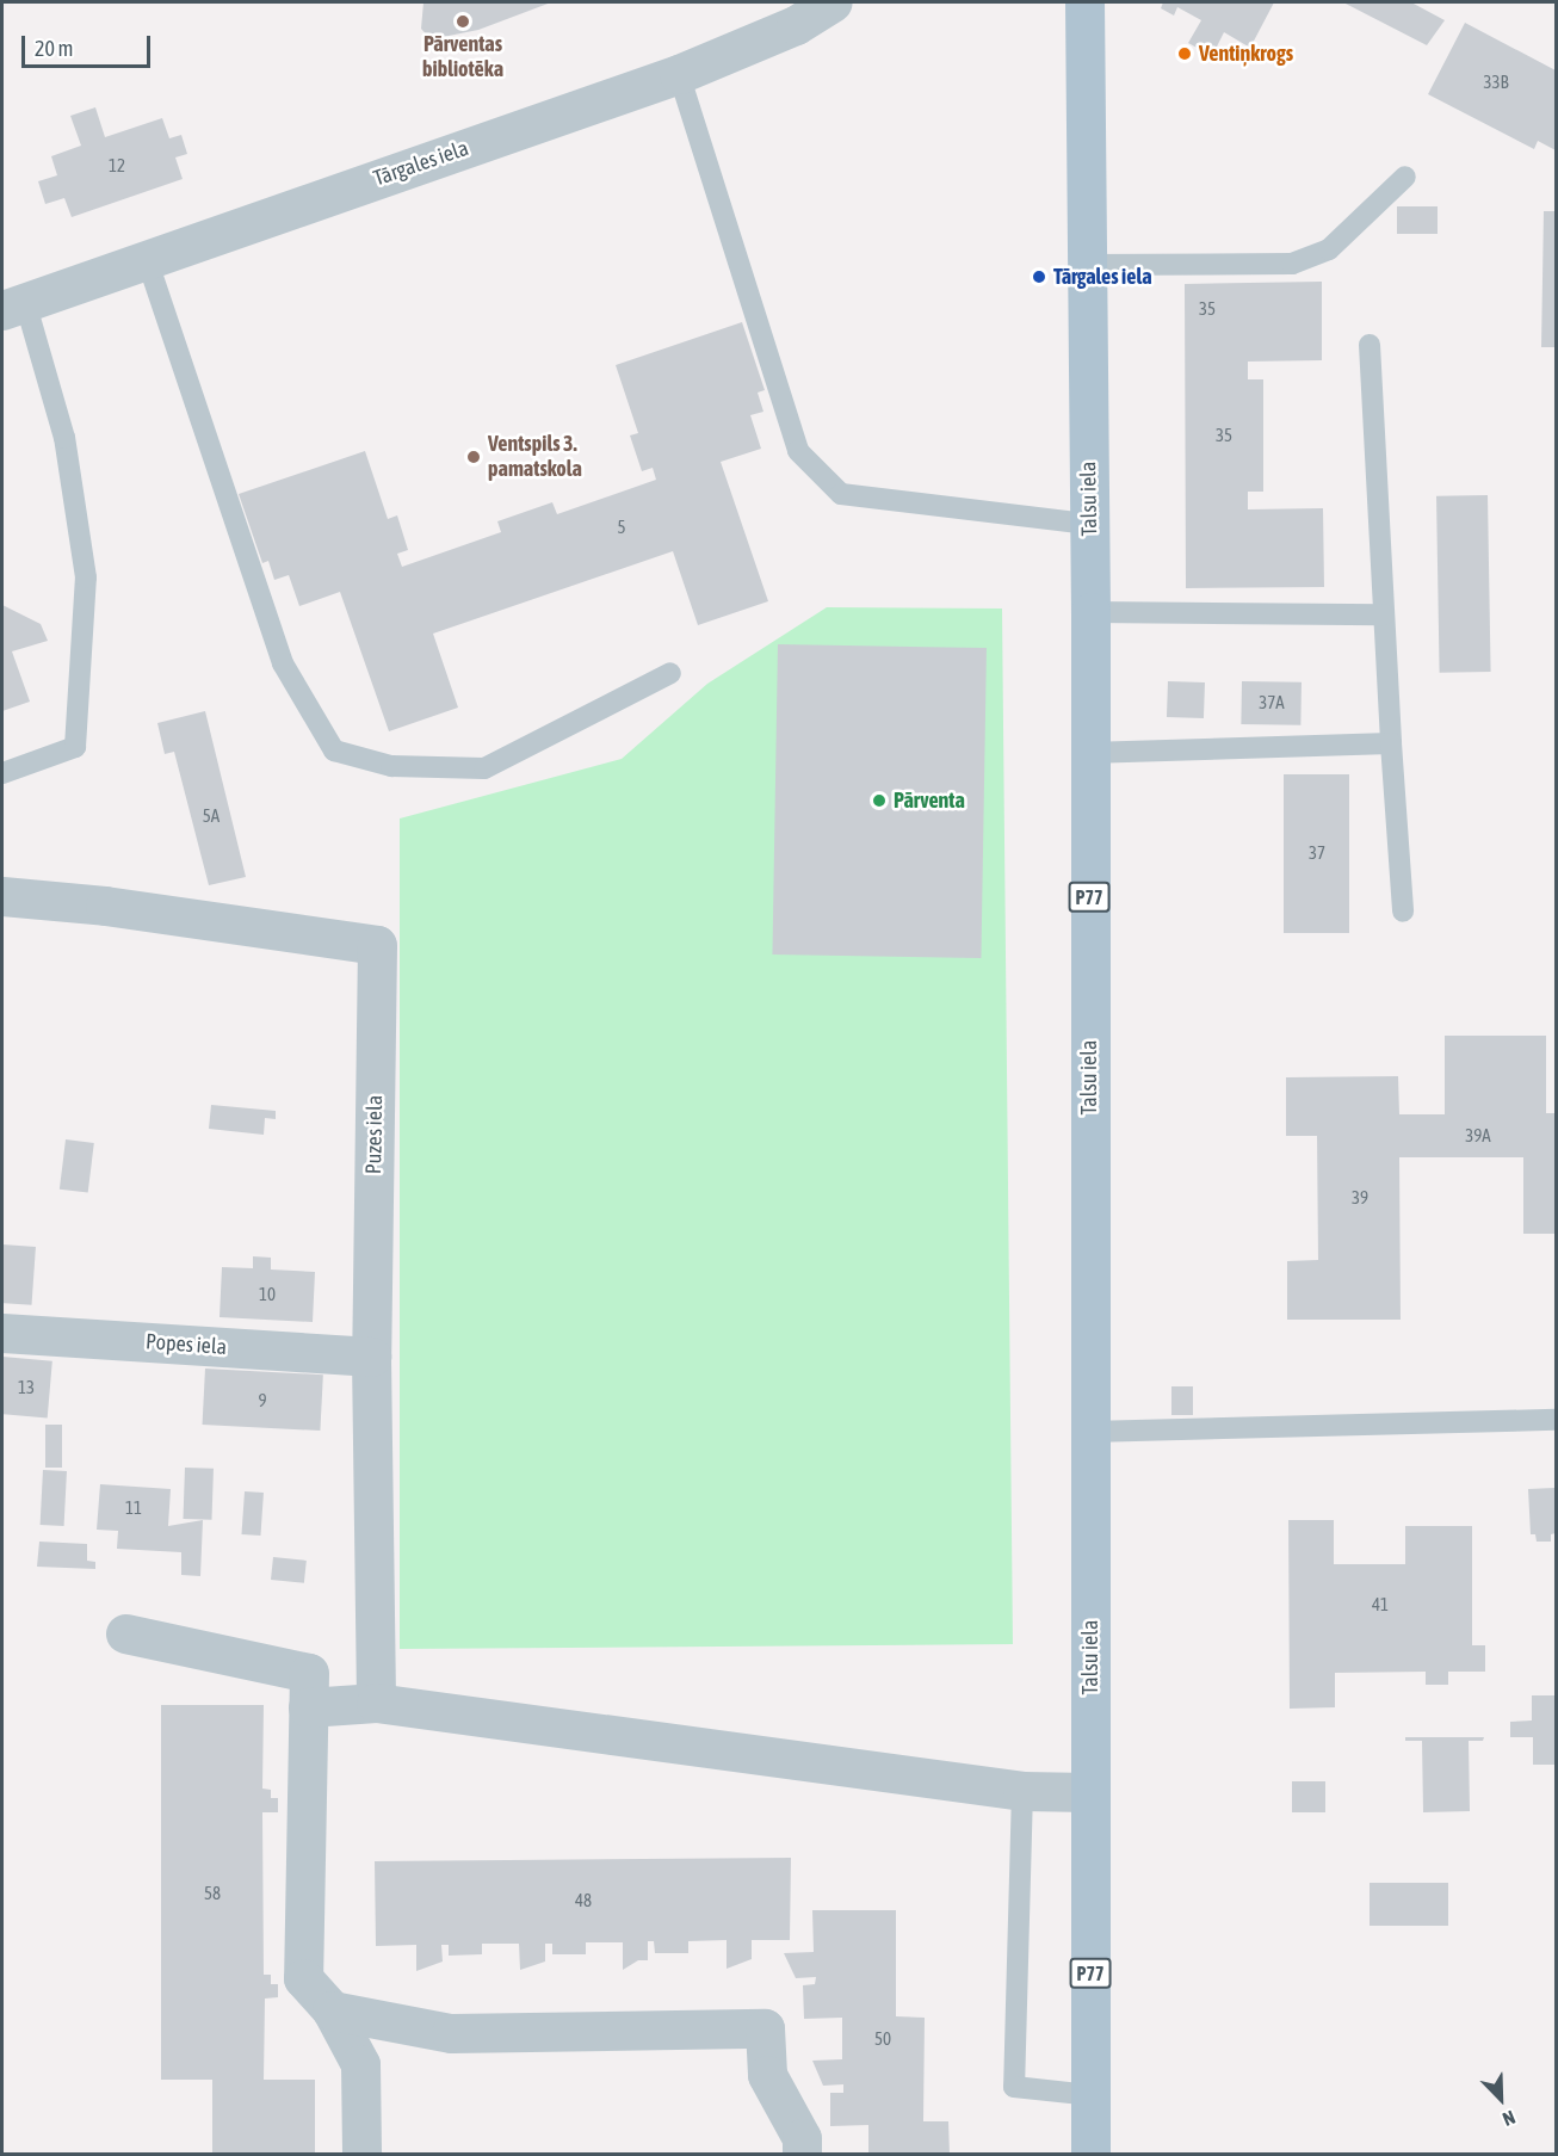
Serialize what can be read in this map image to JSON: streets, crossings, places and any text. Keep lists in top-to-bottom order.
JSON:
{
  "streets": {
    "main road": ["Talsu iela", "P77"],
    "street": ["Tārgales iela", "Puzes iela", "Popes iela"]
  },
  "crossings": [
    ["Puzes iela", "Popes iela"]
  ],
  "places": [
    "Pārventas bibliotēka",
    "Ventiņkrogs",
    "Tārgales iela",
    "Ventspils 3. pamatskola",
    "Pārventa"
  ],
  "house_numbers": [
    "33B",
    "12",
    "35",
    "35",
    "5",
    "37A",
    "5A",
    "37",
    "39A",
    "39",
    "10",
    "13",
    "9",
    "11",
    "41",
    "58",
    "48",
    "50"
  ],
  "scale_bar": "20 m",
  "north": "bottom right"
}
